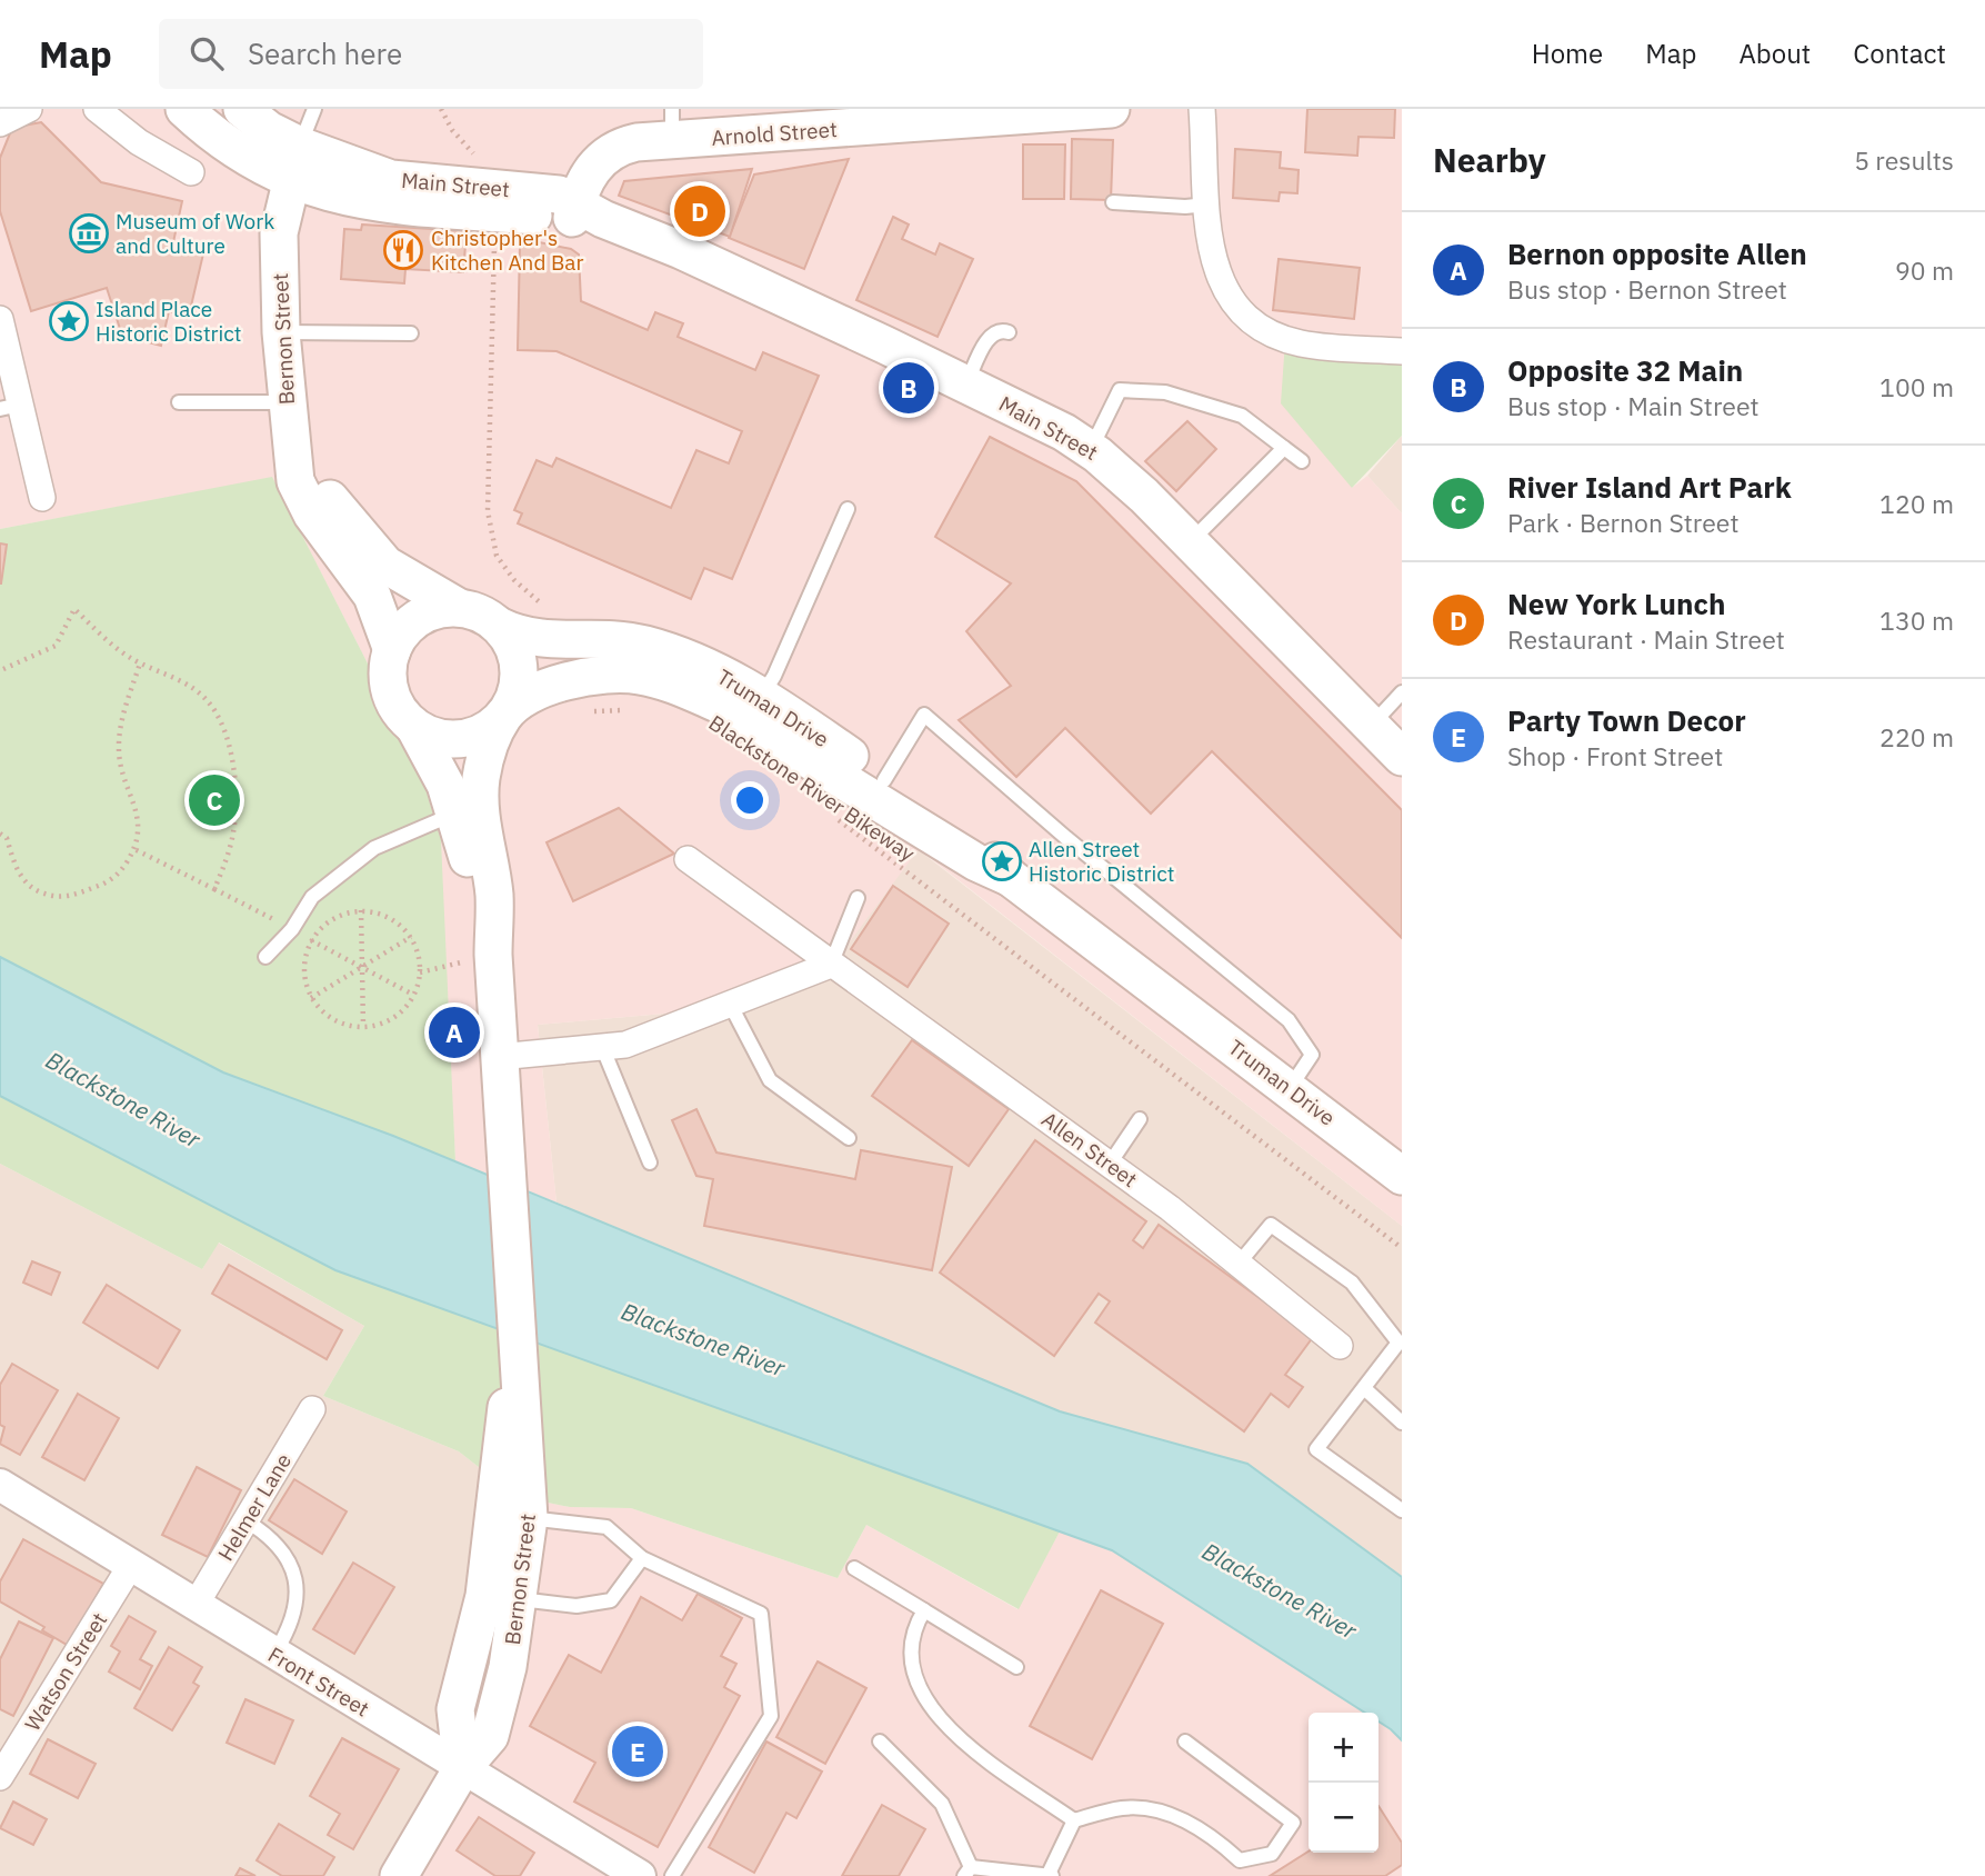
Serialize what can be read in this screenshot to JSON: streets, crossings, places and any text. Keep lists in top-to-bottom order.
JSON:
{
  "streets": {
    "main road": [
      "Arnold Street",
      "Main Street",
      "Bernon Street",
      "Truman Drive"
    ],
    "street": [
      "Allen Street",
      "Helmer Lane",
      "Watson Street",
      "Front Street"
    ],
    "path": ["Blackstone River Bikeway"]
  },
  "crossings": [
    ["Arnold Street", "Main Street"],
    ["Main Street", "Bernon Street"],
    ["Bernon Street", "Truman Drive"],
    ["Bernon Street", "Front Street"],
    ["Helmer Lane", "Front Street"],
    ["Watson Street", "Front Street"]
  ],
  "water": ["Blackstone River"],
  "places": {
    "museum": ["Museum of Work and Culture"],
    "restaurant": ["Christopher's Kitchen And Bar"],
    "place": ["Island Place Historic District", "Allen Street Historic District"]
  },
  "page": {
    "header": "Map",
    "search": "Search here",
    "nav": [
      "Home",
      "Map",
      "About",
      "Contact"
    ],
    "heading": ["Nearby", "5 results"],
    "pins": [
      "D",
      "B",
      "C",
      "A",
      "E"
    ],
    "list": [
      {
        "mark": "A",
        "name": "Bernon opposite Allen",
        "note": "Bus stop · Bernon Street",
        "value": "90 m"
      },
      {
        "mark": "B",
        "name": "Opposite 32 Main",
        "note": "Bus stop · Main Street",
        "value": "100 m"
      },
      {
        "mark": "C",
        "name": "River Island Art Park",
        "note": "Park · Bernon Street",
        "value": "120 m"
      },
      {
        "mark": "D",
        "name": "New York Lunch",
        "note": "Restaurant · Main Street",
        "value": "130 m"
      },
      {
        "mark": "E",
        "name": "Party Town Decor",
        "note": "Shop · Front Street",
        "value": "220 m"
      }
    ],
    "map_buttons": ["+", "−"]
  }
}
